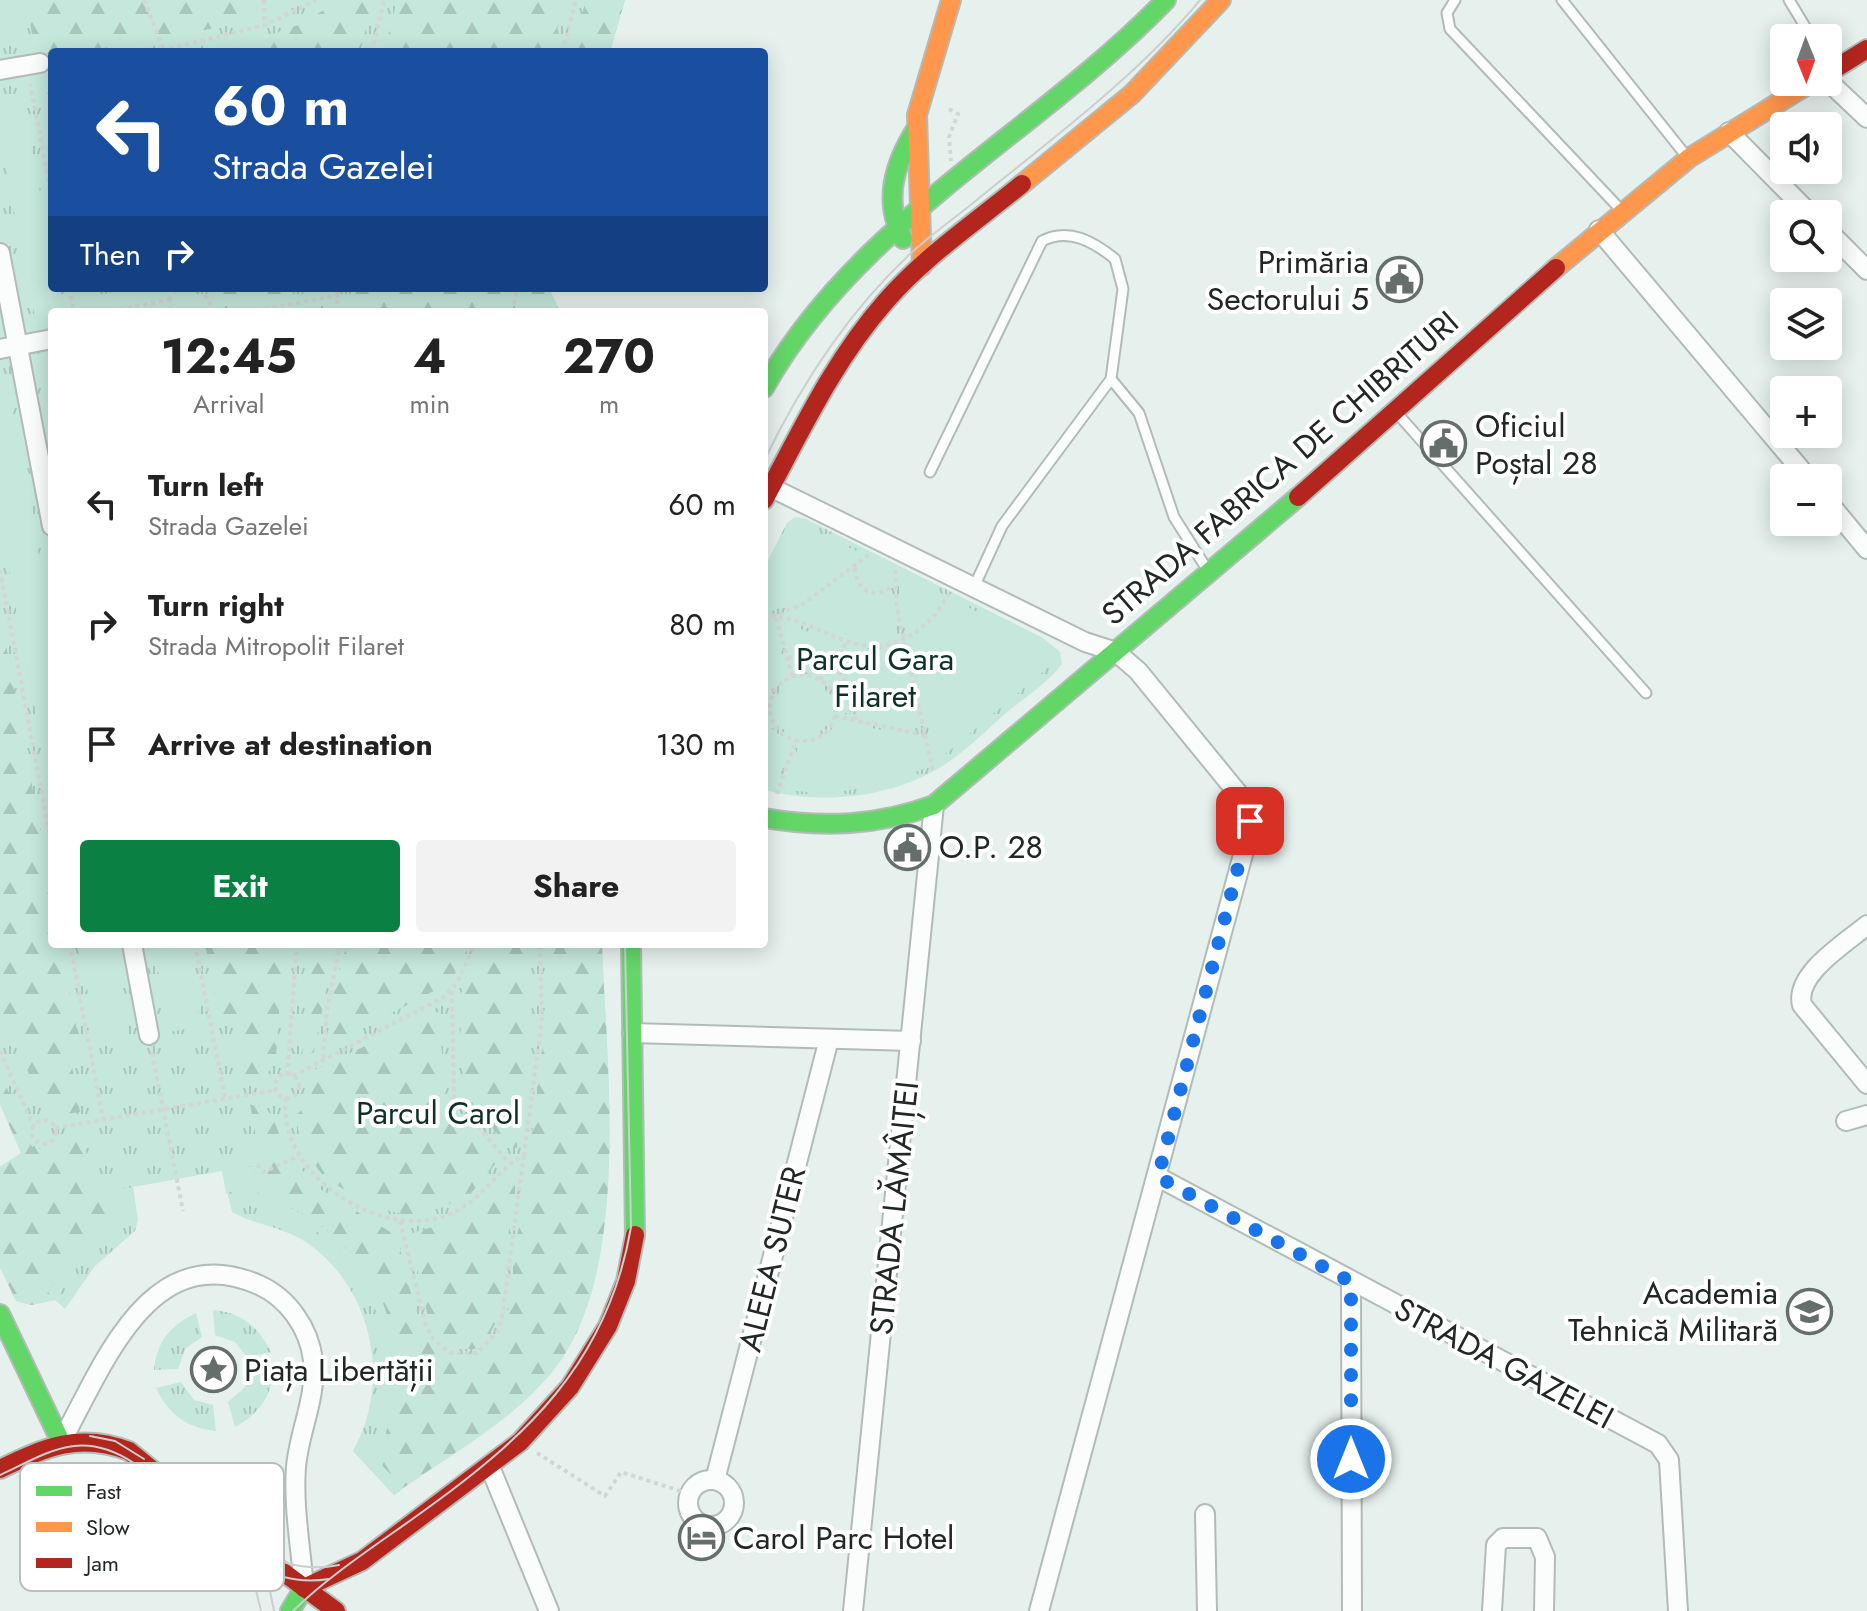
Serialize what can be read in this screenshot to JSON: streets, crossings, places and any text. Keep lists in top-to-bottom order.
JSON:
{
  "streets": {
    "main road": ["STRADA FABRICA DE CHIBRITURI"],
    "street": ["STRADA LĂMÂIȚEI", "ALEEA SUTER", "STRADA GAZELEI"]
  },
  "crossings": [
    ["STRADA FABRICA DE CHIBRITURI", "STRADA LĂMÂIȚEI"]
  ],
  "parks": ["Parcul Gara Filaret", "Parcul Carol"],
  "places": {
    "public building": ["Primăria Sectorului 5", "Oficiul Poștal 28", "O.P. 28"],
    "school or university": ["Academia Tehnică Militară"],
    "place": ["Piața Libertății"],
    "hotel": ["Carol Parc Hotel"]
  },
  "legend": ["Fast", "Slow", "Jam"],
  "north": "bottom",
  "page": {
    "map_buttons": ["+", "−"],
    "turn": ["60 m", "Strada Gazelei"],
    "then": "Then",
    "eta": [
      "12:45",
      "Arrival",
      "4",
      "min",
      "270",
      "m"
    ],
    "list": [
      {
        "name": "Turn left",
        "note": "Strada Gazelei",
        "value": "60 m"
      },
      {
        "name": "Turn right",
        "note": "Strada Mitropolit Filaret",
        "value": "80 m"
      },
      {
        "name": "Arrive at destination",
        "value": "130 m"
      }
    ],
    "buttons": ["Exit", "Share"]
  }
}
